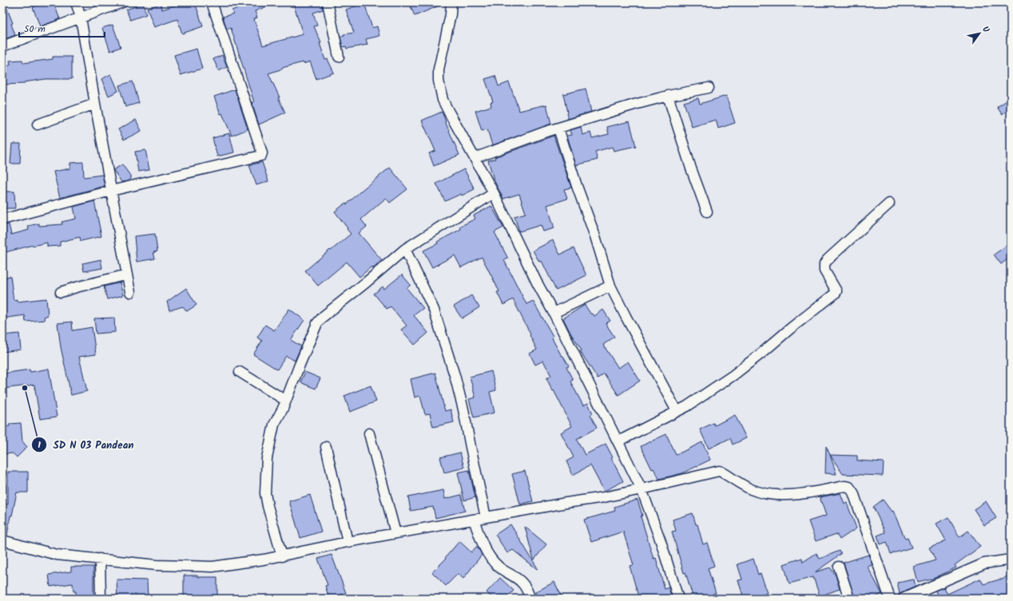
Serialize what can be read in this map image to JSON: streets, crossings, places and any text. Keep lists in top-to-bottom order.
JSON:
{
  "places": ["SD N 03 Pandean"],
  "scale_bar": "50 m",
  "north": "top right"
}
